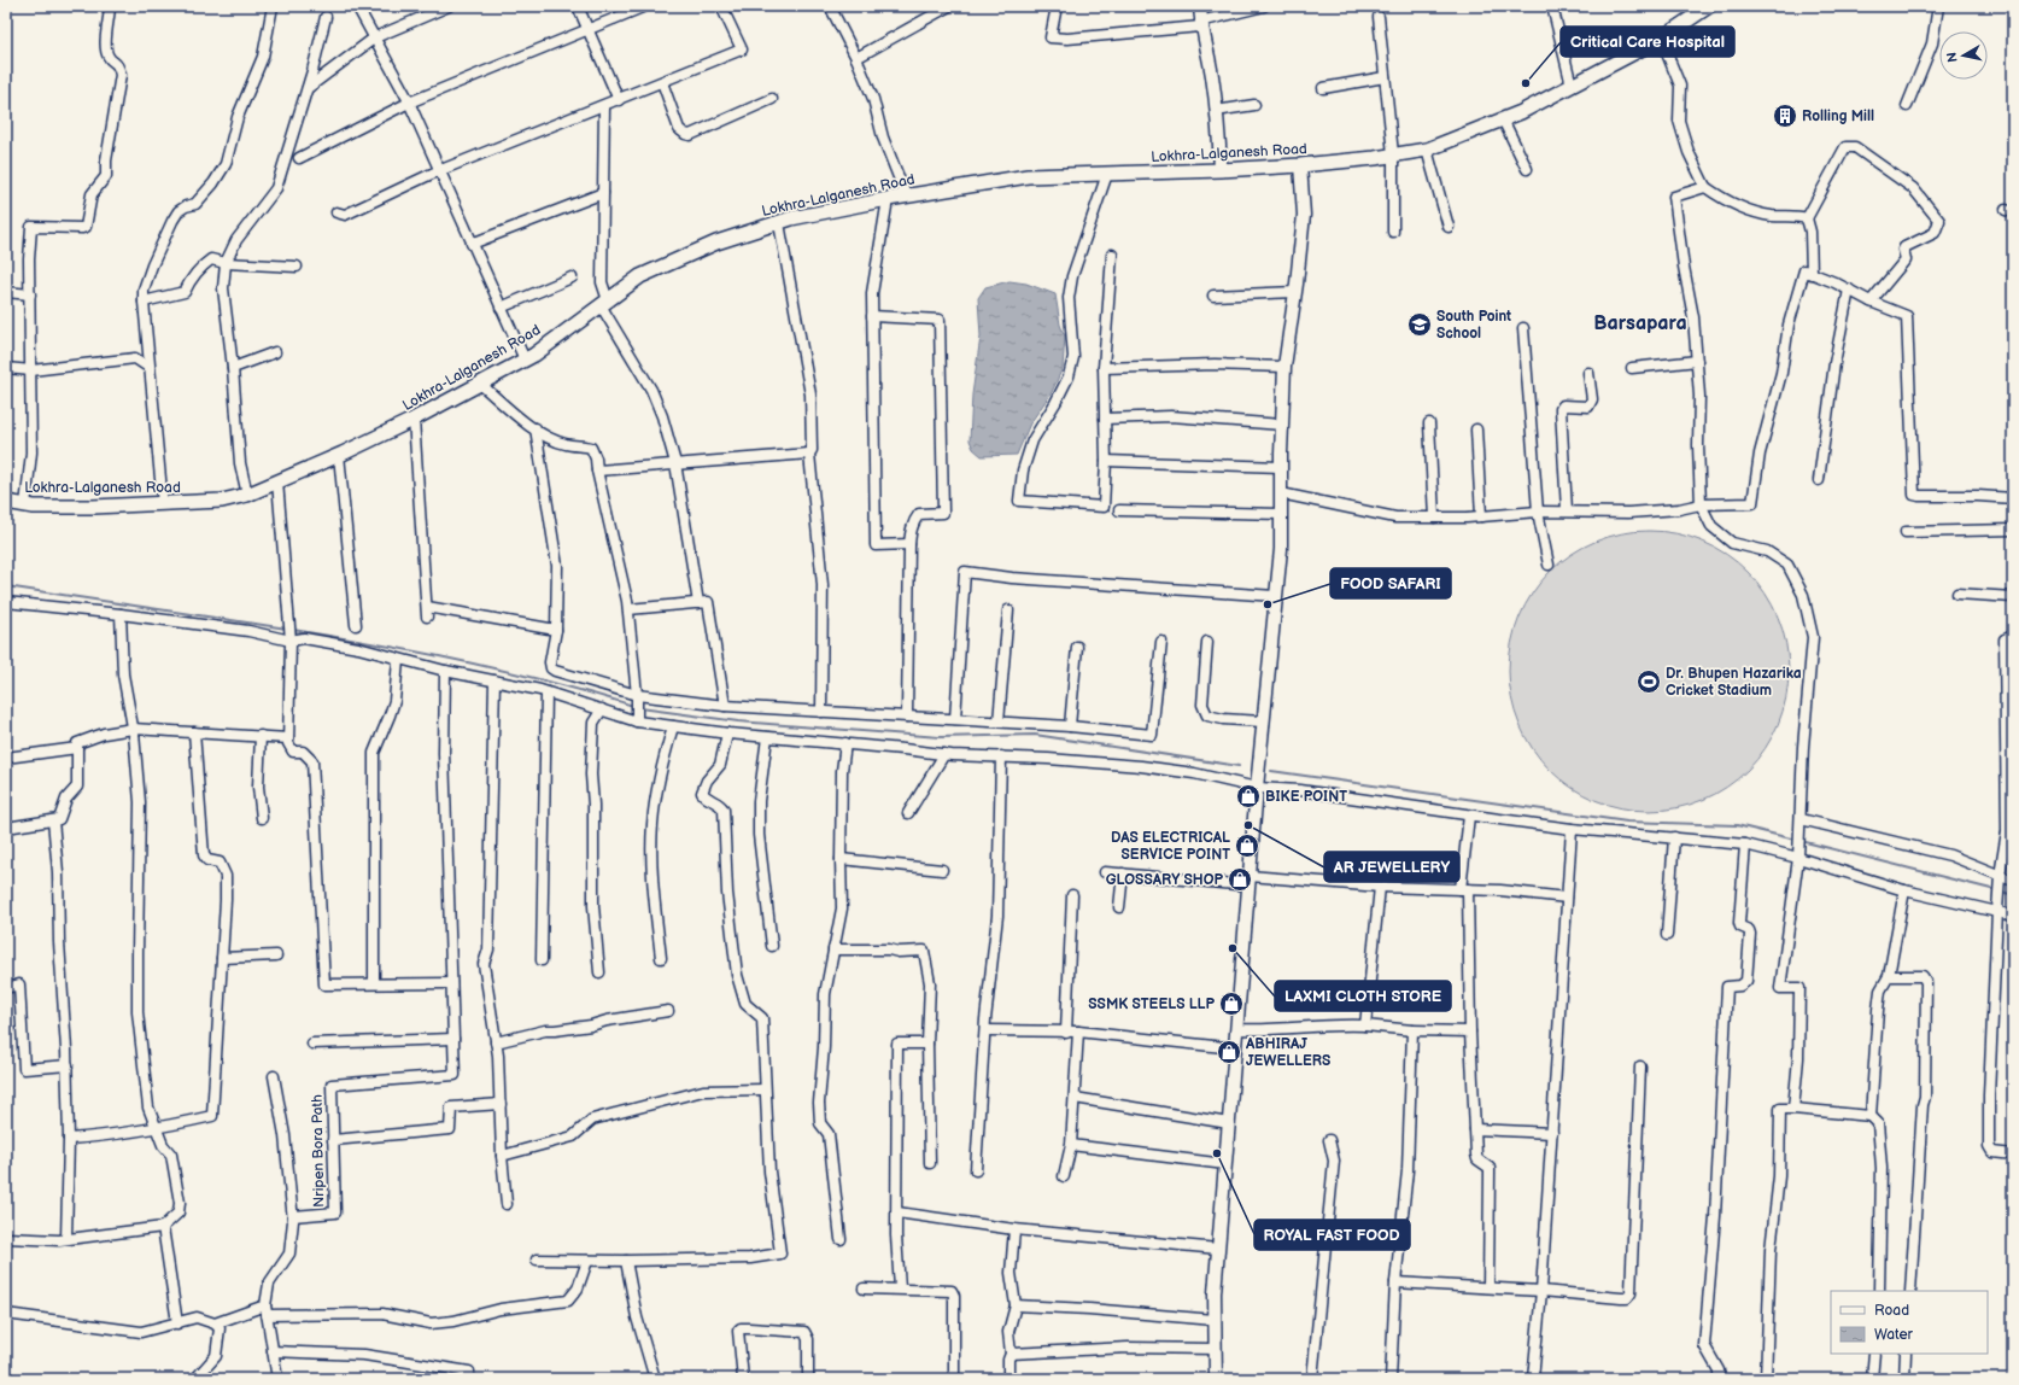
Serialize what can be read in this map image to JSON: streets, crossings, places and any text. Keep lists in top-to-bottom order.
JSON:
{
  "streets": {
    "main road": ["Lokhra-Lalganesh Road"],
    "street": ["Nripen Bora Path"]
  },
  "districts": ["Barsapara"],
  "places": {
    "other": [
      "Critical Care Hospital",
      "FOOD SAFARI",
      "AR JEWELLERY",
      "LAXMI CLOTH STORE",
      "ROYAL FAST FOOD"
    ],
    "building": ["Rolling Mill"],
    "school or university": ["South Point School"],
    "sports": ["Dr. Bhupen Hazarika Cricket Stadium"],
    "shop": [
      "BIKE POINT",
      "DAS ELECTRICAL SERVICE POINT",
      "GLOSSARY SHOP",
      "SSMK STEELS LLP",
      "ABHIRAJ JEWELLERS"
    ]
  },
  "legend": ["Road", "Water"],
  "north": "left"
}
